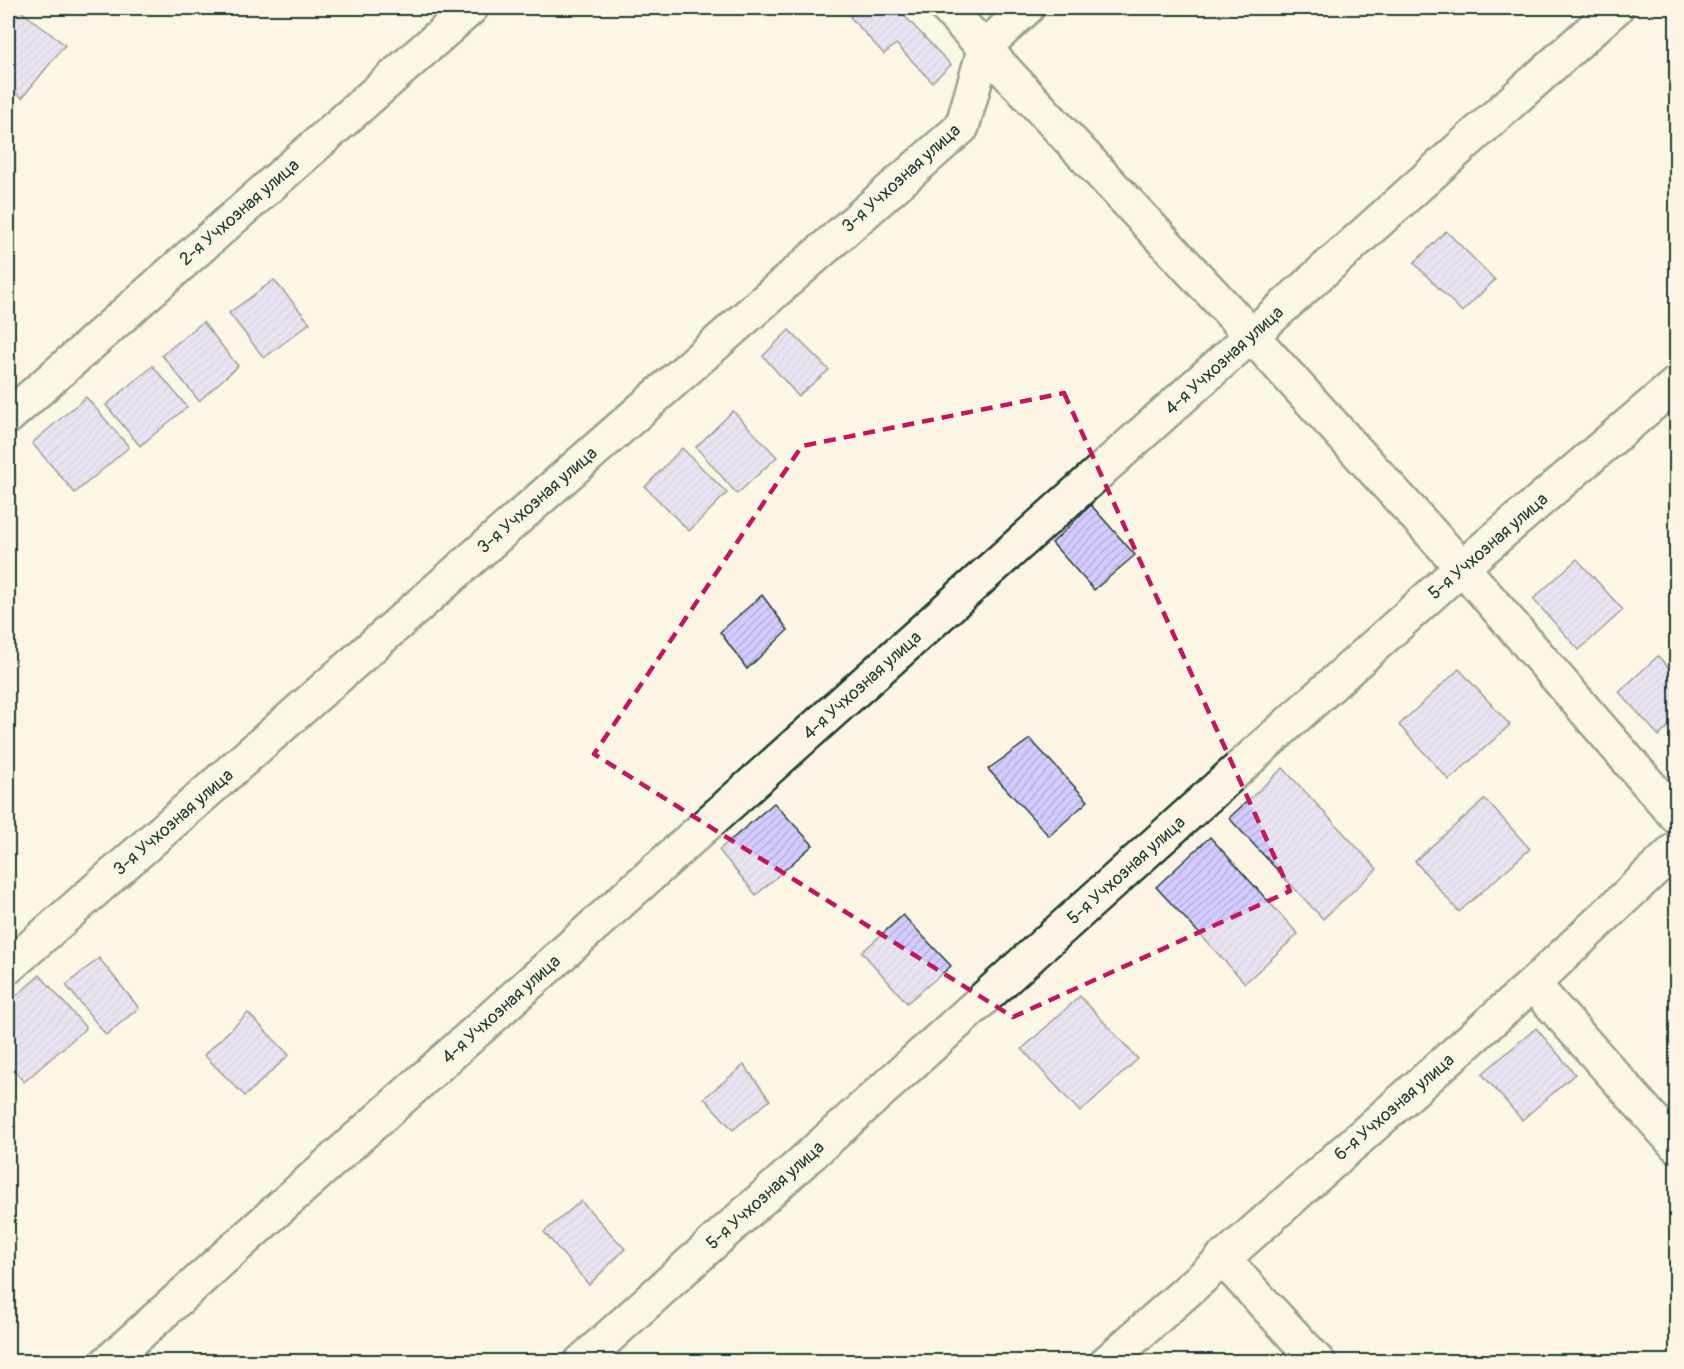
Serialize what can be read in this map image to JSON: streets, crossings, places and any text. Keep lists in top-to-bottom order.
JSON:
{
  "streets": {
    "street": [
      "3-я Учхозная улица",
      "2-я Учхозная улица",
      "4-я Учхозная улица",
      "5-я Учхозная улица",
      "6-я Учхозная улица"
    ]
  }
}
